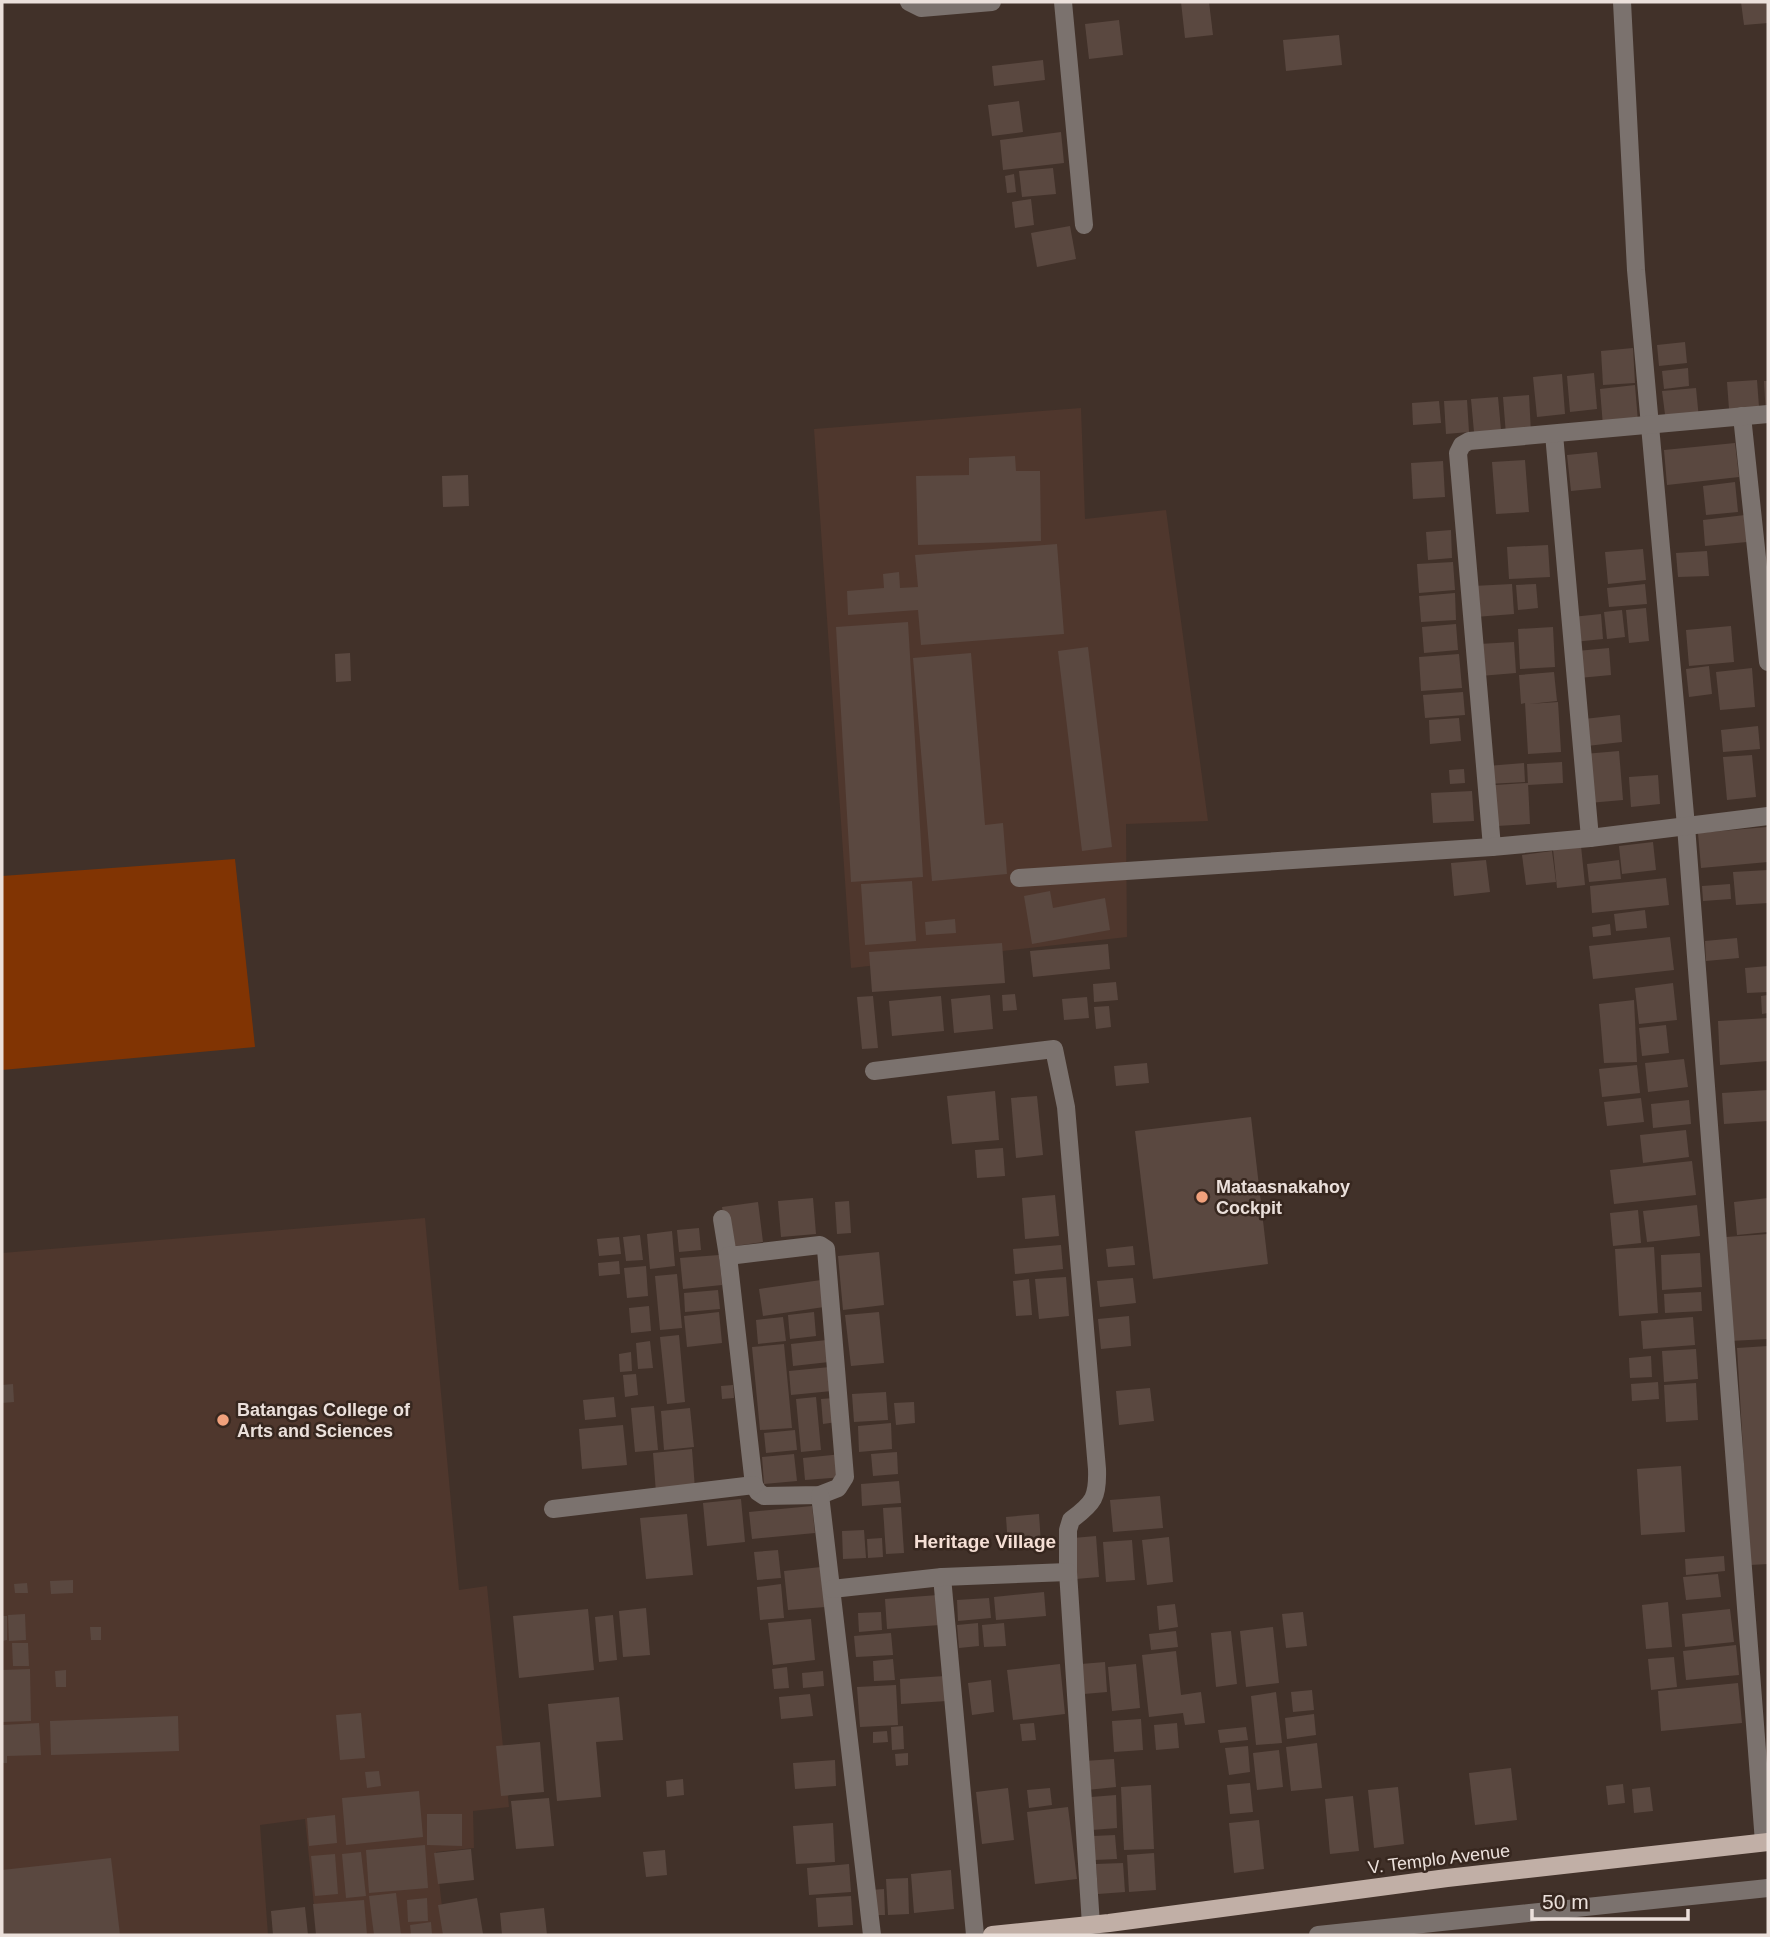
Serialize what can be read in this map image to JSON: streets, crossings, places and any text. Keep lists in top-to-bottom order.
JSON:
{
  "streets": {
    "main road": ["V. Templo Avenue"]
  },
  "districts": ["Heritage Village"],
  "places": ["Mataasnakahoy Cockpit", "Batangas College of Arts and Sciences"],
  "scale_bar": "50 m"
}
